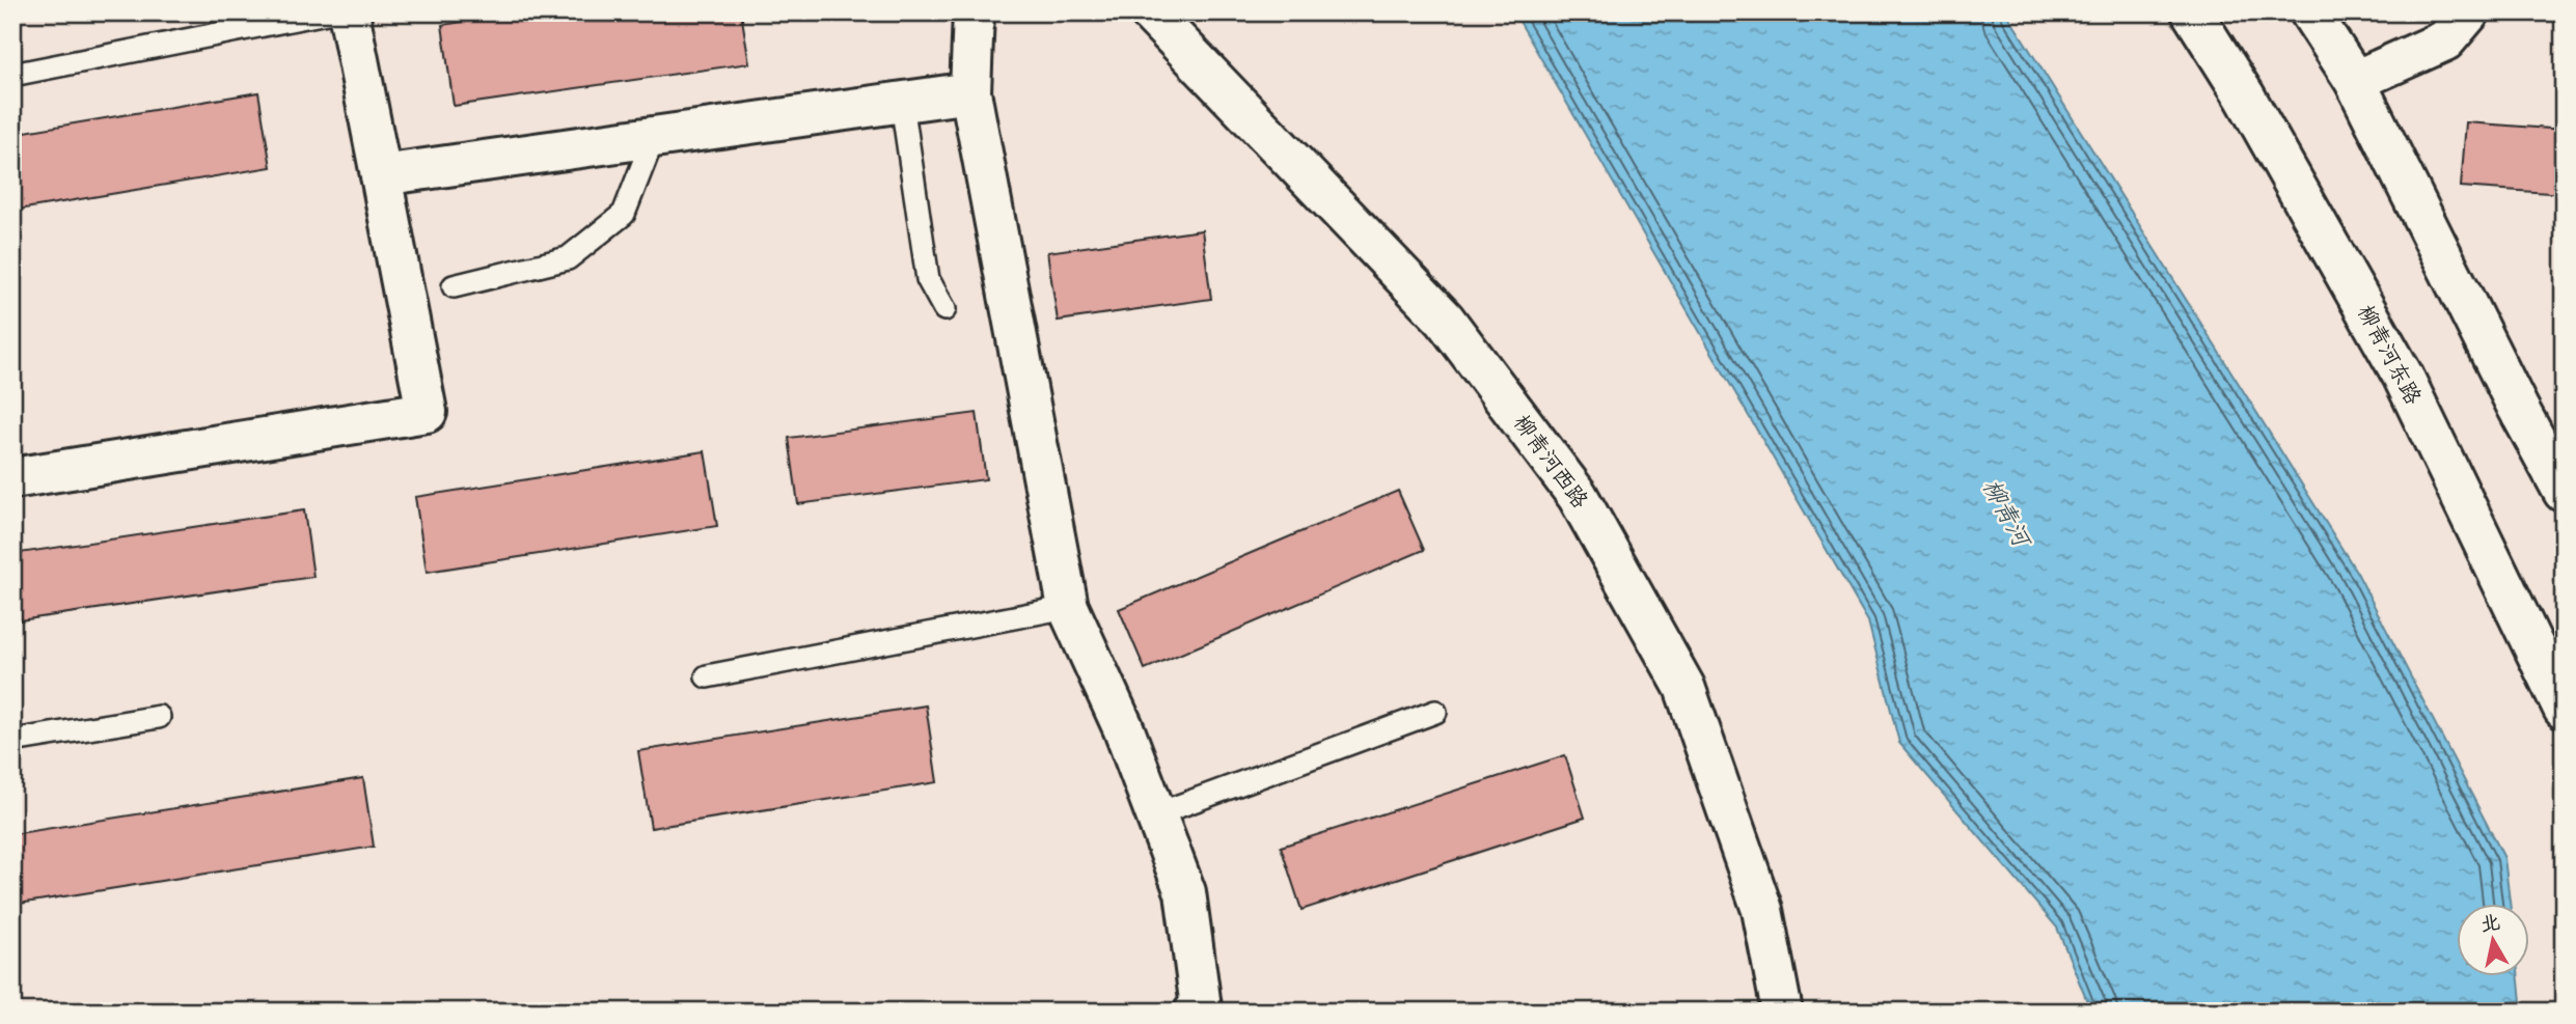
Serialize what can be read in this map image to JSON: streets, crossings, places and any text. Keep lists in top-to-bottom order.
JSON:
{
  "streets": {
    "street": ["柳青河东路", "柳青河西路"]
  },
  "water": ["柳青河"],
  "north": "top"
}
